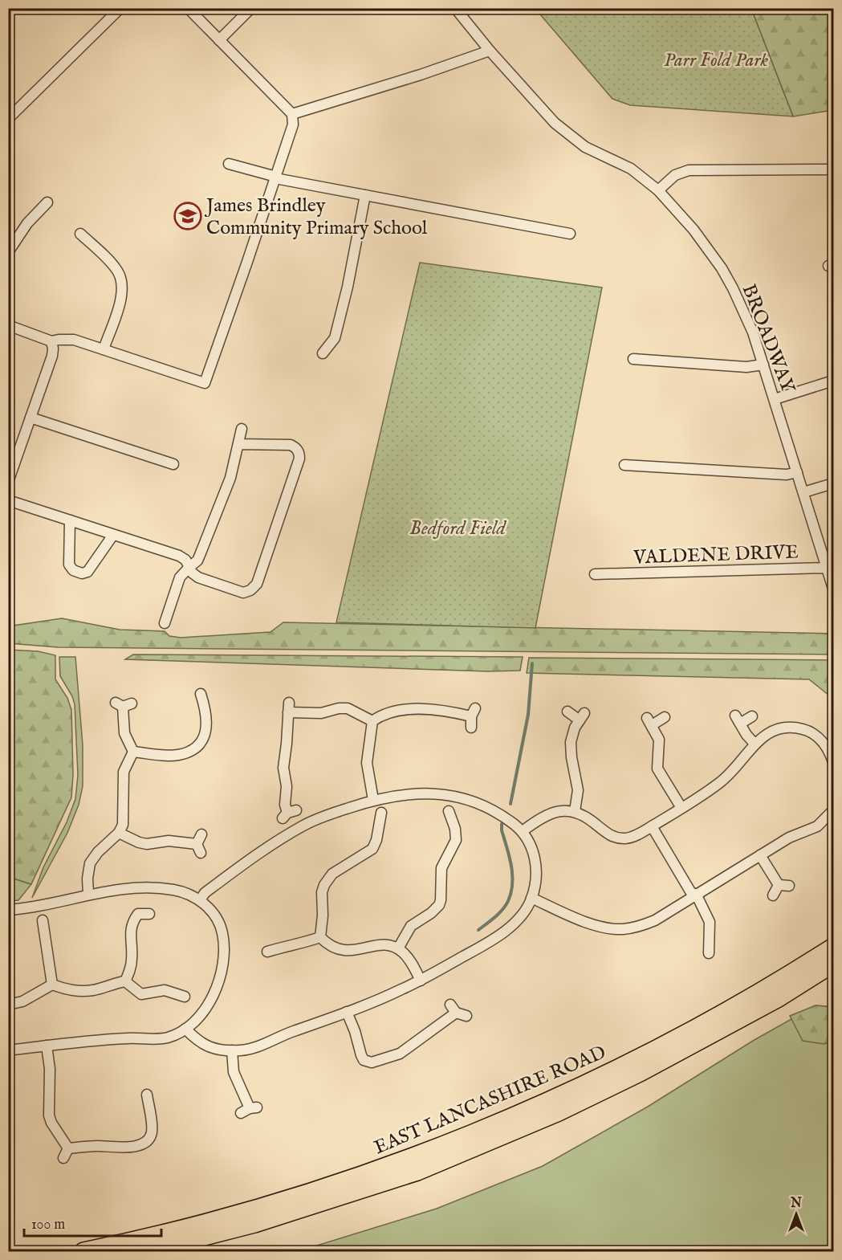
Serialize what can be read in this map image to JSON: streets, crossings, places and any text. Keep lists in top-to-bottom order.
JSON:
{
  "streets": {
    "highway": ["EAST LANCASHIRE ROAD"],
    "street": ["BROADWAY", "VALDENE DRIVE"]
  },
  "crossings": [
    ["BROADWAY", "VALDENE DRIVE"]
  ],
  "parks": ["Parr Fold Park", "Bedford Field"],
  "places": {
    "school or university": ["James Brindley Community Primary School"]
  },
  "scale_bar": "100 m",
  "north": "top"
}
